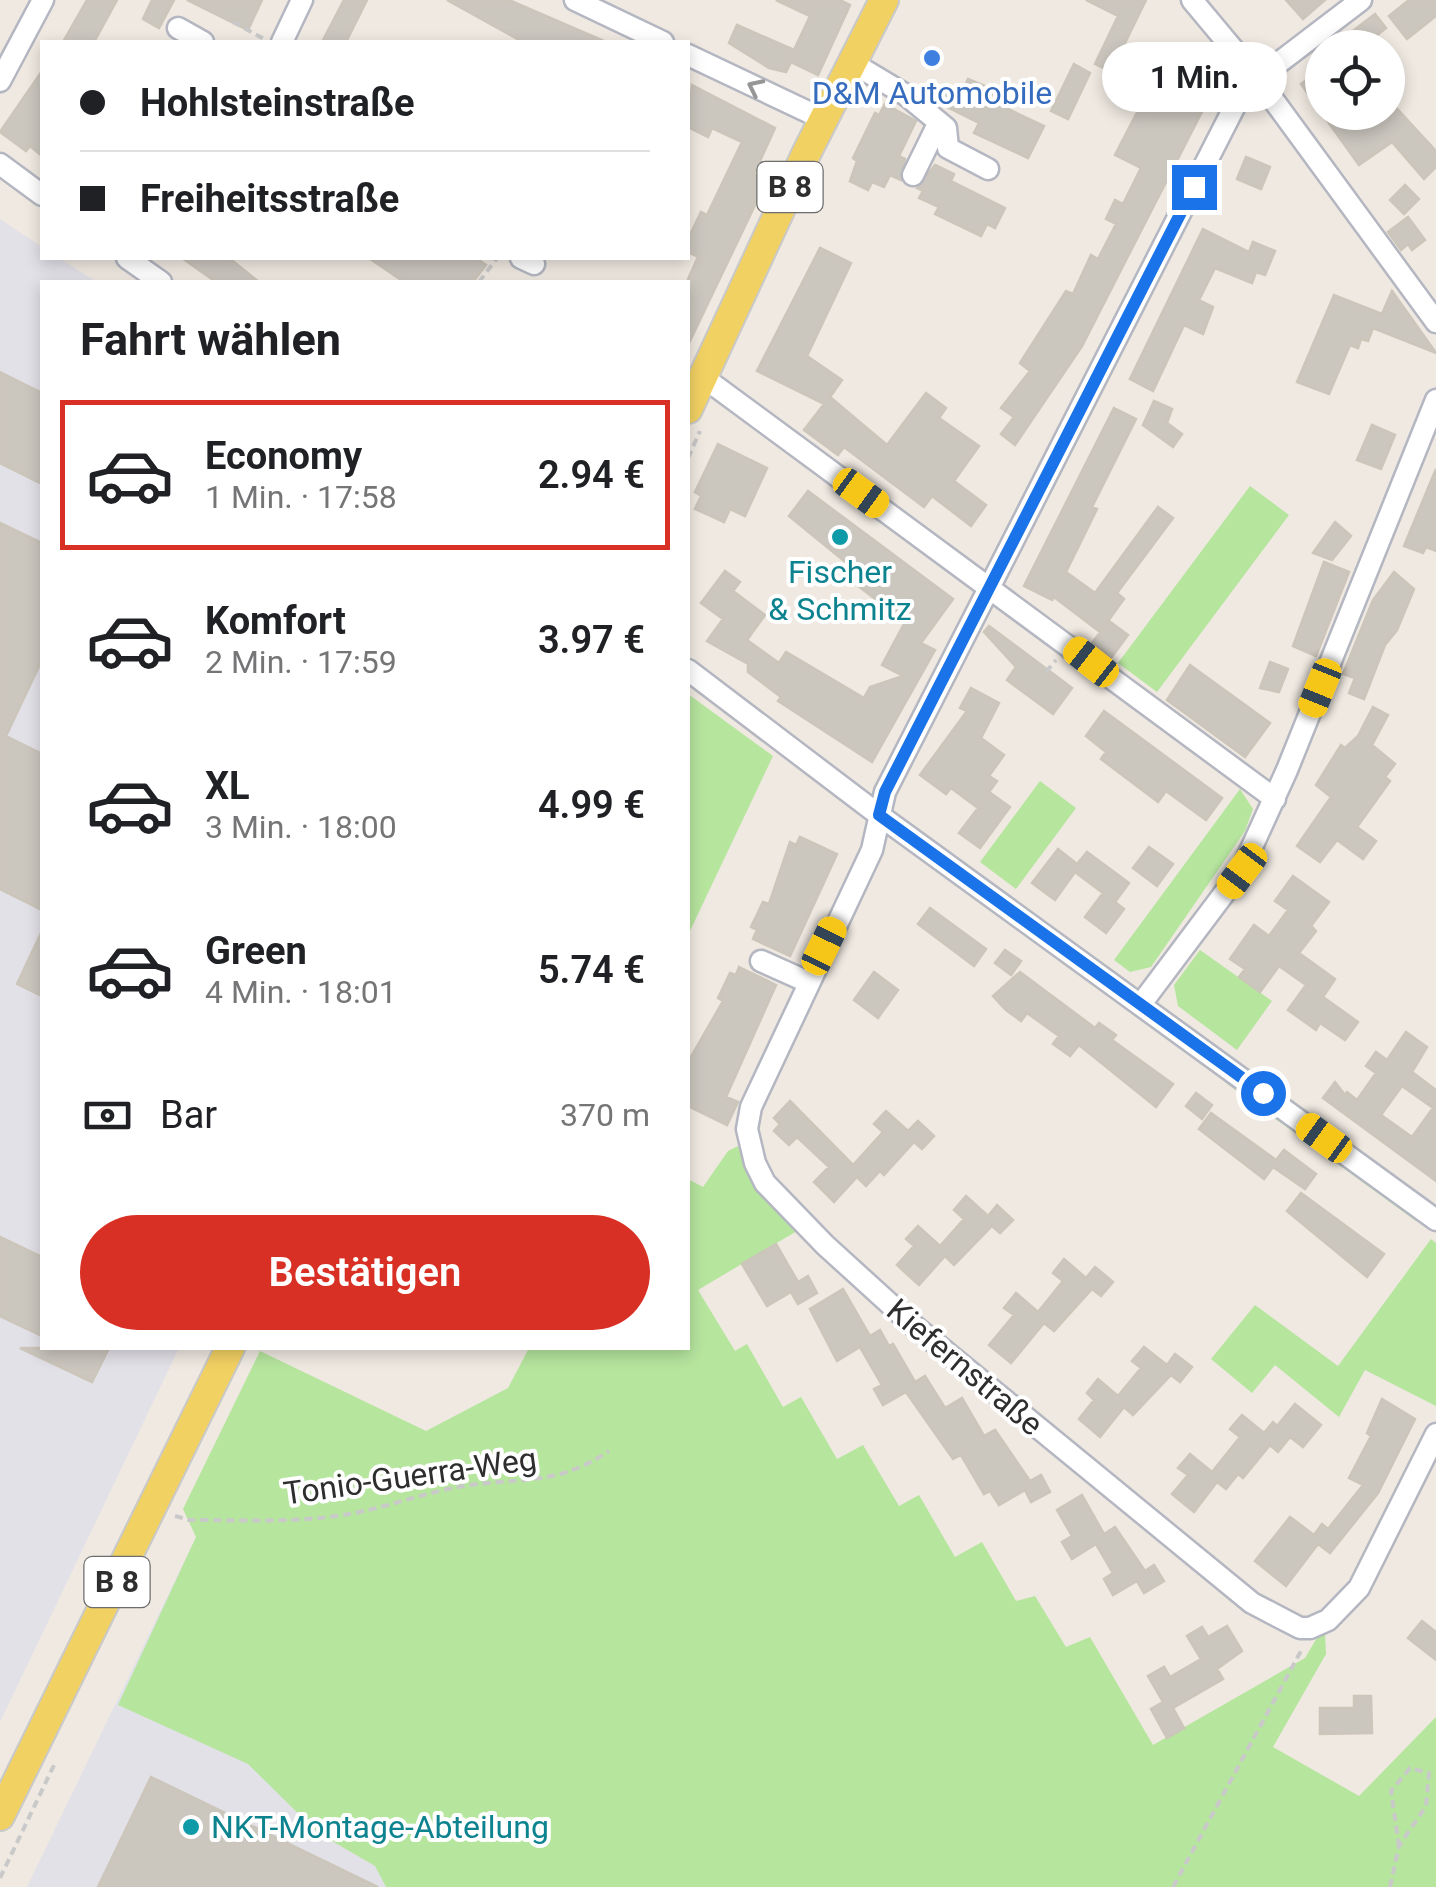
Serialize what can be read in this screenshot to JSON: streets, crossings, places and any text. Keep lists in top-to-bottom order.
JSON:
{
  "streets": {
    "main road": ["B 8"],
    "street": ["Kiefernstraße"],
    "path": ["Tonio-Guerra-Weg"]
  },
  "crossings": [
    ["B 8", "Tonio-Guerra-Weg"]
  ],
  "places": ["D&M Automobile", "Fischer & Schmitz", "NKT-Montage-Abteilung"],
  "page": {
    "banner": ["Hohlsteinstraße", "Freiheitsstraße"],
    "bubble": "1 Min.",
    "heading": "Fahrt wählen",
    "list": [
      {
        "name": "Economy",
        "note": "1 Min. · 17:58",
        "value": "2.94 €"
      },
      {
        "name": "Komfort",
        "note": "2 Min. · 17:59",
        "value": "3.97 €"
      },
      {
        "name": "XL",
        "note": "3 Min. · 18:00",
        "value": "4.99 €"
      },
      {
        "name": "Green",
        "note": "4 Min. · 18:01",
        "value": "5.74 €"
      }
    ],
    "pay": ["Bar", "370 m"],
    "buttons": "Bestätigen"
  }
}
